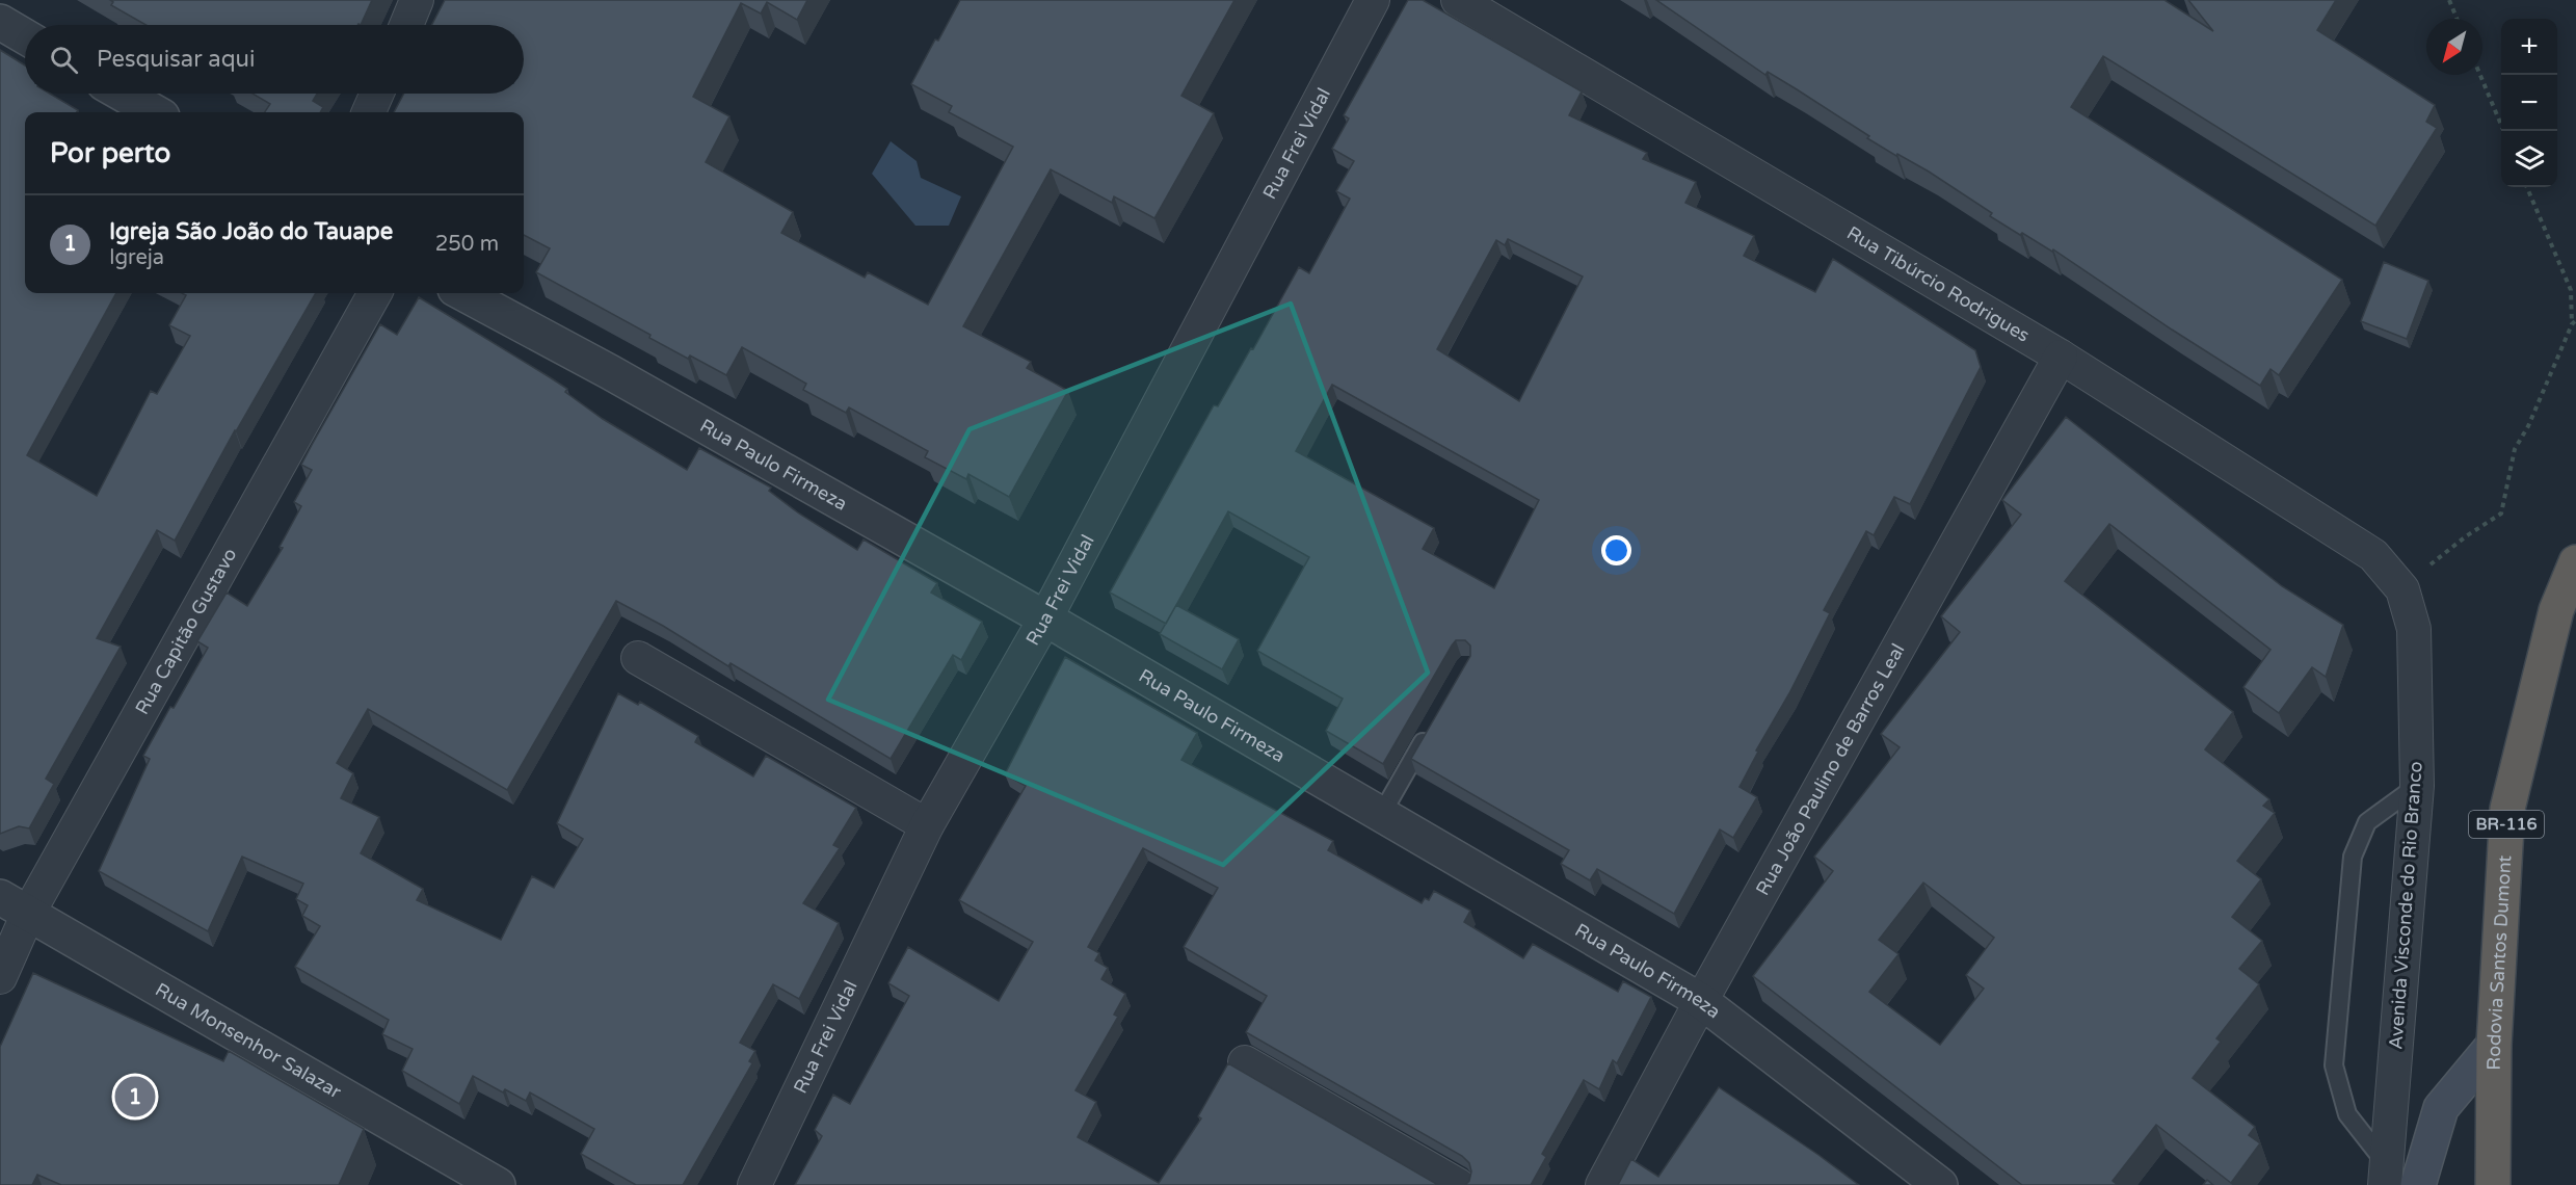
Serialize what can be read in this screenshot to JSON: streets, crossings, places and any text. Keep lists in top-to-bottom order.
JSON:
{
  "streets": {
    "highway": ["BR-116", "Rodovia Santos Dumont"],
    "street": [
      "Rua Frei Vidal",
      "Rua Tibúrcio Rodrigues",
      "Rua Paulo Firmeza",
      "Rua Capitão Gustavo",
      "Rua João Paulino de Barros Leal",
      "Avenida Visconde do Rio Branco",
      "Rua Monsenhor Salazar"
    ]
  },
  "crossings": [
    ["Rua Frei Vidal", "Rua Paulo Firmeza"],
    ["Rua Tibúrcio Rodrigues", "Rua João Paulino de Barros Leal"],
    ["Rua Tibúrcio Rodrigues", "Avenida Visconde do Rio Branco"],
    ["Rua Paulo Firmeza", "Rua João Paulino de Barros Leal"],
    ["Rua Capitão Gustavo", "Rua Monsenhor Salazar"]
  ],
  "north": "bottom left",
  "page": {
    "map_buttons": ["+", "−"],
    "search": "Pesquisar aqui",
    "heading": "Por perto",
    "list": [
      {
        "mark": "1",
        "name": "Igreja São João do Tauape",
        "note": "Igreja",
        "value": "250 m"
      }
    ],
    "pins": "1"
  }
}
